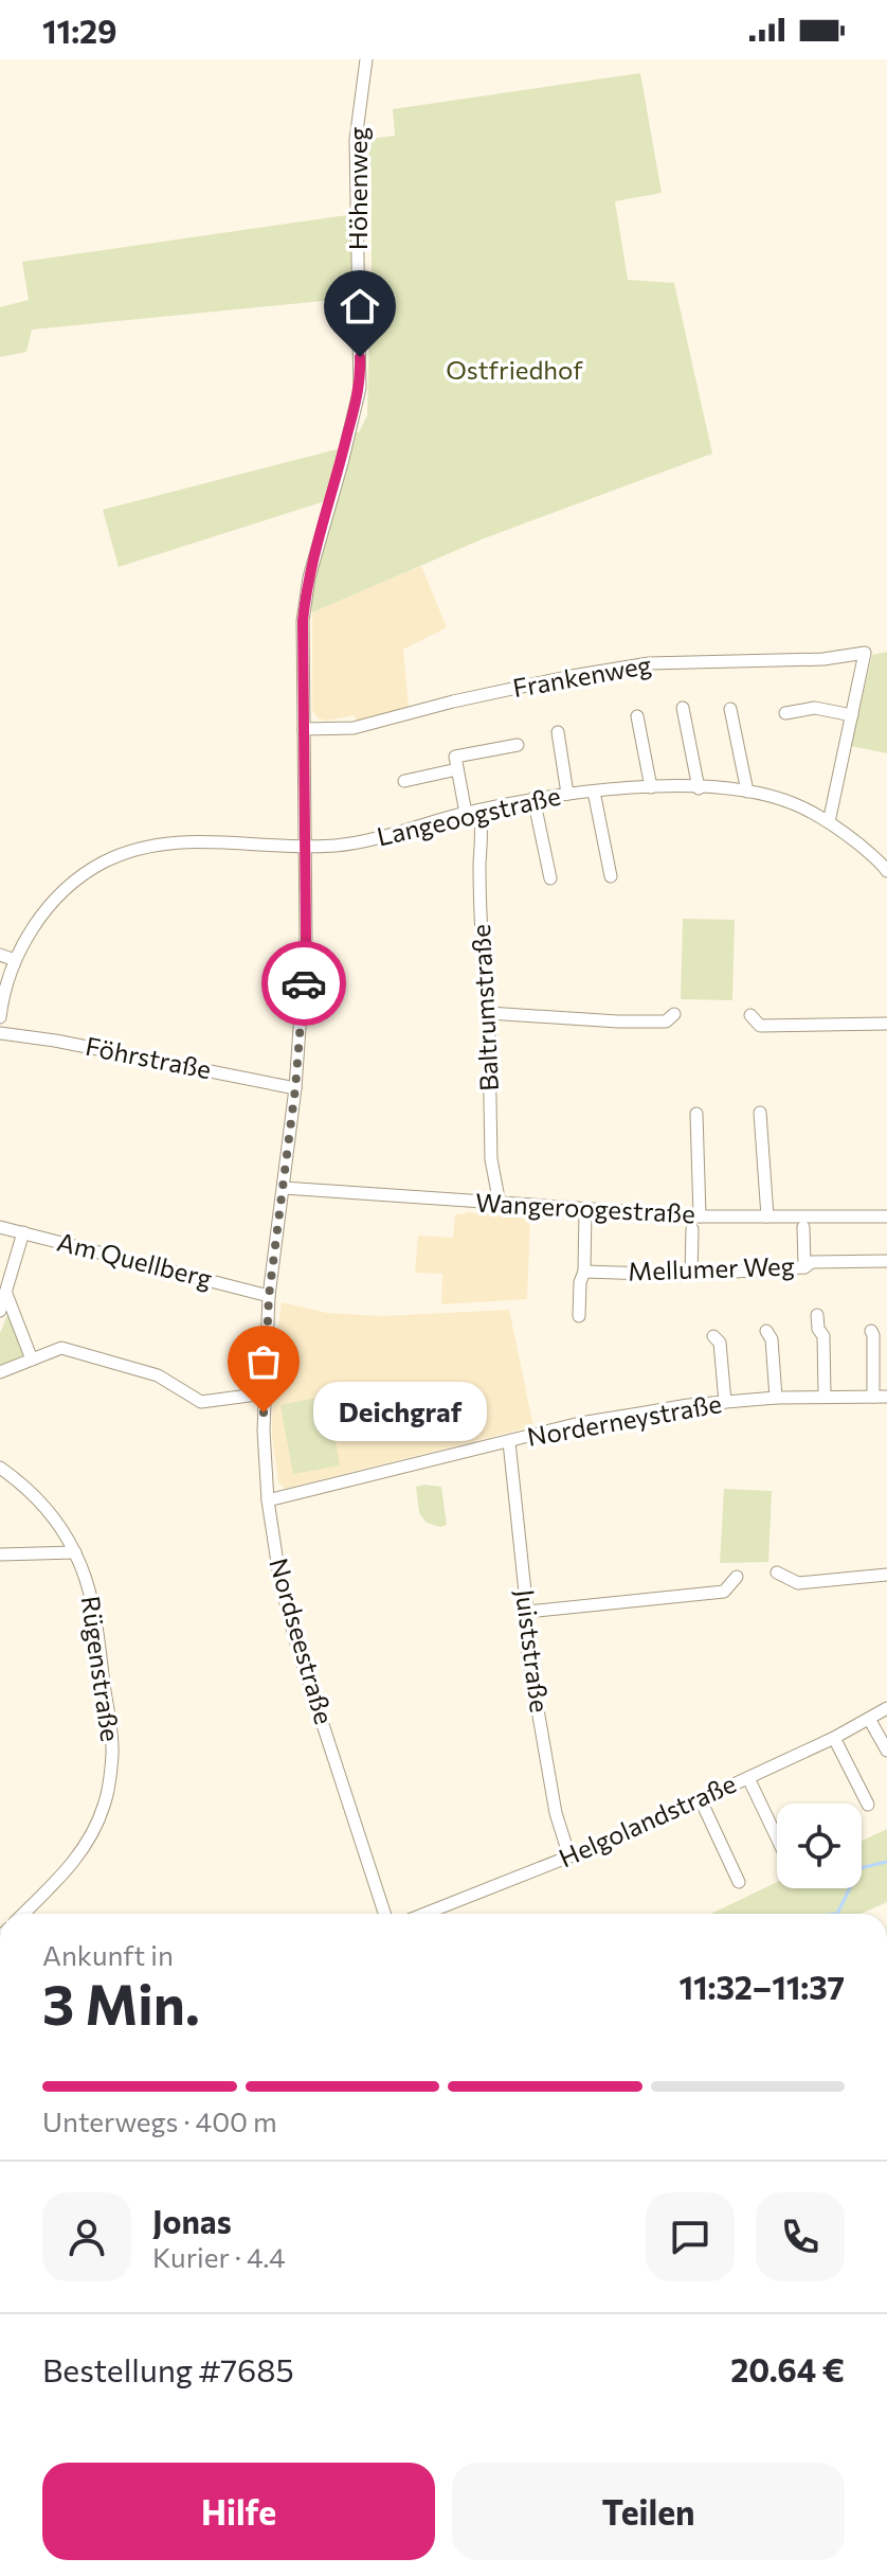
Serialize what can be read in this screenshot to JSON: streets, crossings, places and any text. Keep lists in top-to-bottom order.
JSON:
{
  "streets": {
    "street": [
      "Höhenweg",
      "Frankenweg",
      "Langeoogstraße",
      "Baltrumstraße",
      "Föhrstraße",
      "Wangeroogestraße",
      "Am Quellberg",
      "Mellumer Weg",
      "Norderneystraße",
      "Nordseestraße",
      "Juiststraße",
      "Rügenstraße",
      "Helgolandstraße"
    ]
  },
  "crossings": [
    ["Langeoogstraße", "Baltrumstraße"],
    ["Langeoogstraße", "Nordseestraße"],
    ["Baltrumstraße", "Wangeroogestraße"],
    ["Föhrstraße", "Nordseestraße"],
    ["Wangeroogestraße", "Nordseestraße"],
    ["Am Quellberg", "Nordseestraße"],
    ["Norderneystraße", "Nordseestraße"],
    ["Norderneystraße", "Juiststraße"],
    ["Juiststraße", "Helgolandstraße"]
  ],
  "parks": ["Ostfriedhof"],
  "places": ["Deichgraf"],
  "page": {
    "status": "11:29",
    "bubble": "Deichgraf",
    "heading": ["3 Min.", "Ankunft in", "11:32–11:37"],
    "panel": [
      "Jonas",
      "Kurier · 4.4",
      "Bestellung #7685",
      "20.64 €"
    ],
    "bar": "Unterwegs · 400 m",
    "buttons": ["Hilfe", "Teilen"]
  }
}
